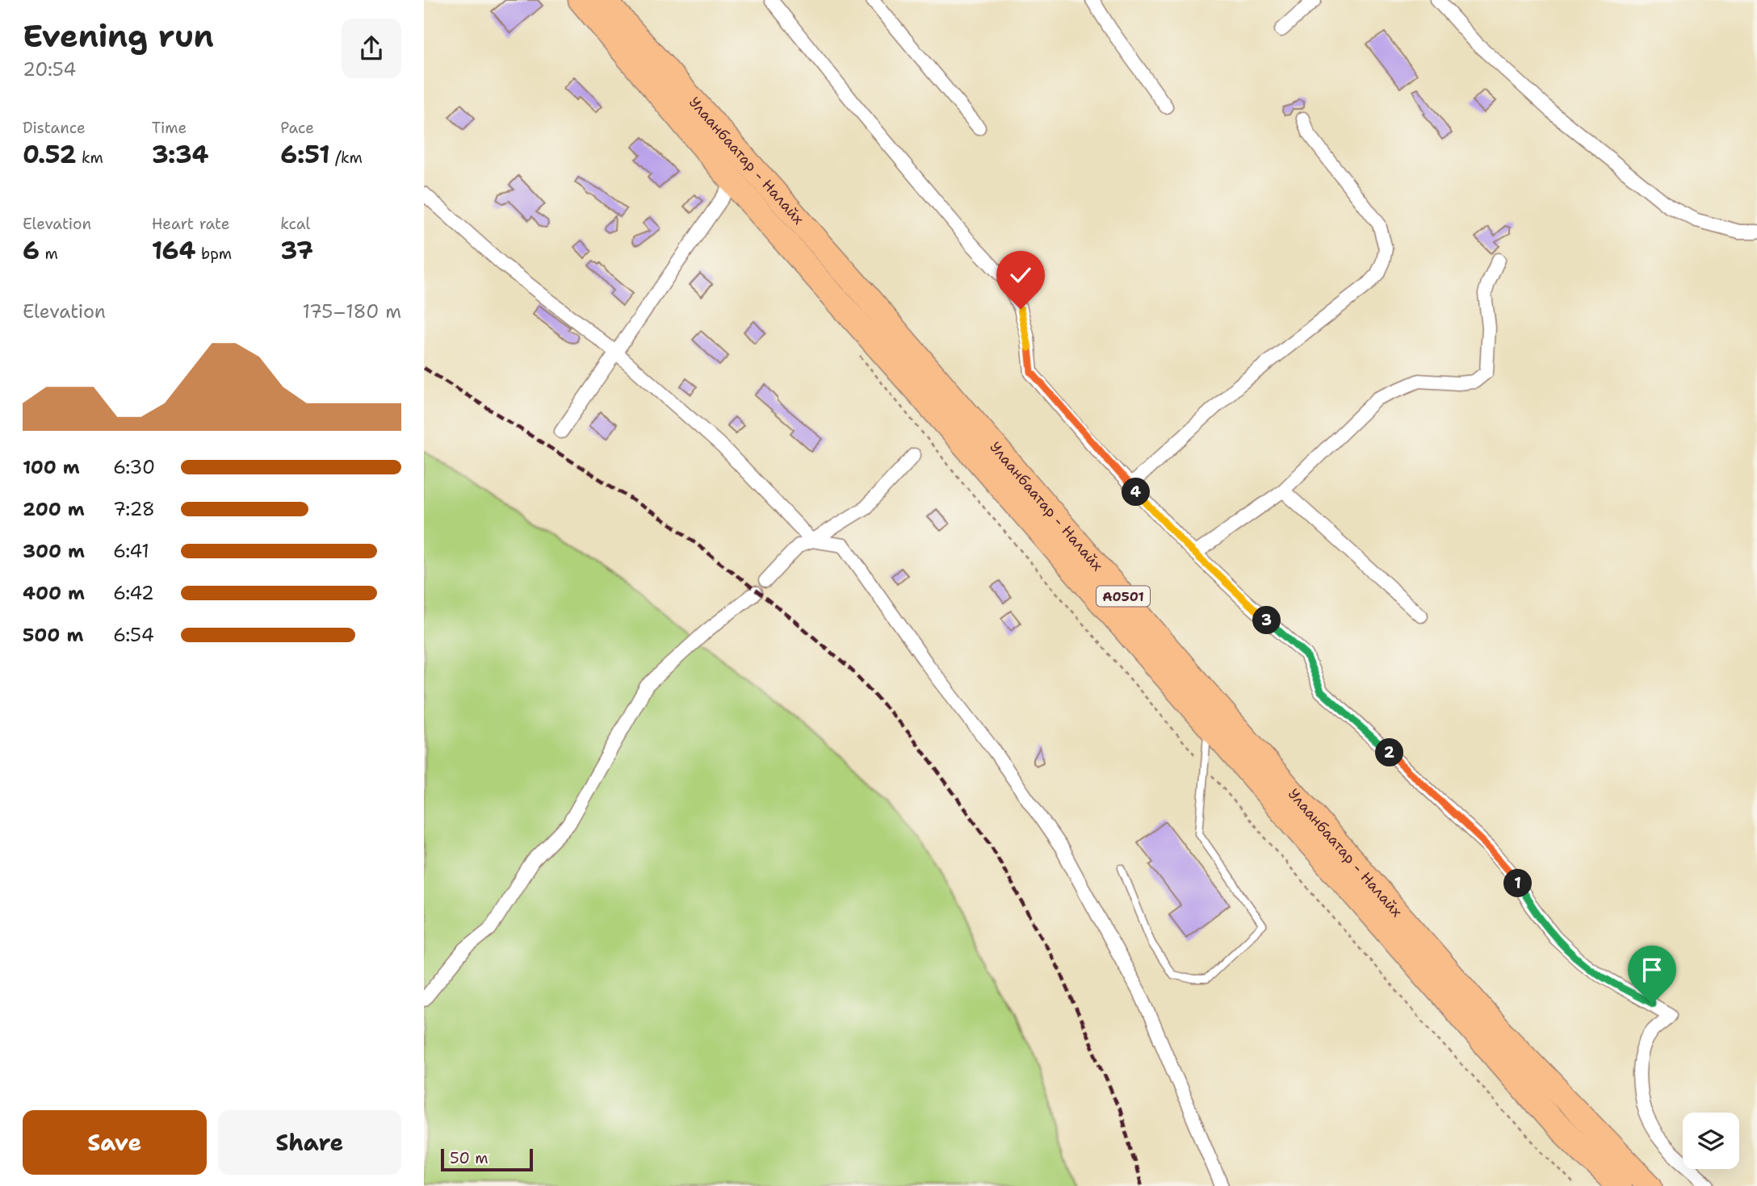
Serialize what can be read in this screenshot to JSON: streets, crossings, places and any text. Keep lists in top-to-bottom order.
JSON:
{
  "streets": {
    "highway": ["Улаанбаатар - Налайх", "A0501"]
  },
  "scale_bar": "50 m",
  "page": {
    "heading": ["Evening run", "20:54"],
    "stats": [
      ["Distance", "0.52 km"],
      ["Time", "3:34"],
      ["Pace", "6:51 /km"],
      ["Elevation", "6 m"],
      ["Heart rate", "164 bpm"],
      ["kcal", "37"]
    ],
    "chart": ["Elevation", "175–180 m"],
    "list": [
      {
        "name": "100 m",
        "note": "6:30"
      },
      {
        "name": "200 m",
        "note": "7:28"
      },
      {
        "name": "300 m",
        "note": "6:41"
      },
      {
        "name": "400 m",
        "note": "6:42"
      },
      {
        "name": "500 m",
        "note": "6:54"
      }
    ],
    "pins": [
      "4",
      "3",
      "2",
      "1"
    ],
    "buttons": ["Save", "Share"],
    "scale": "50 m"
  }
}
